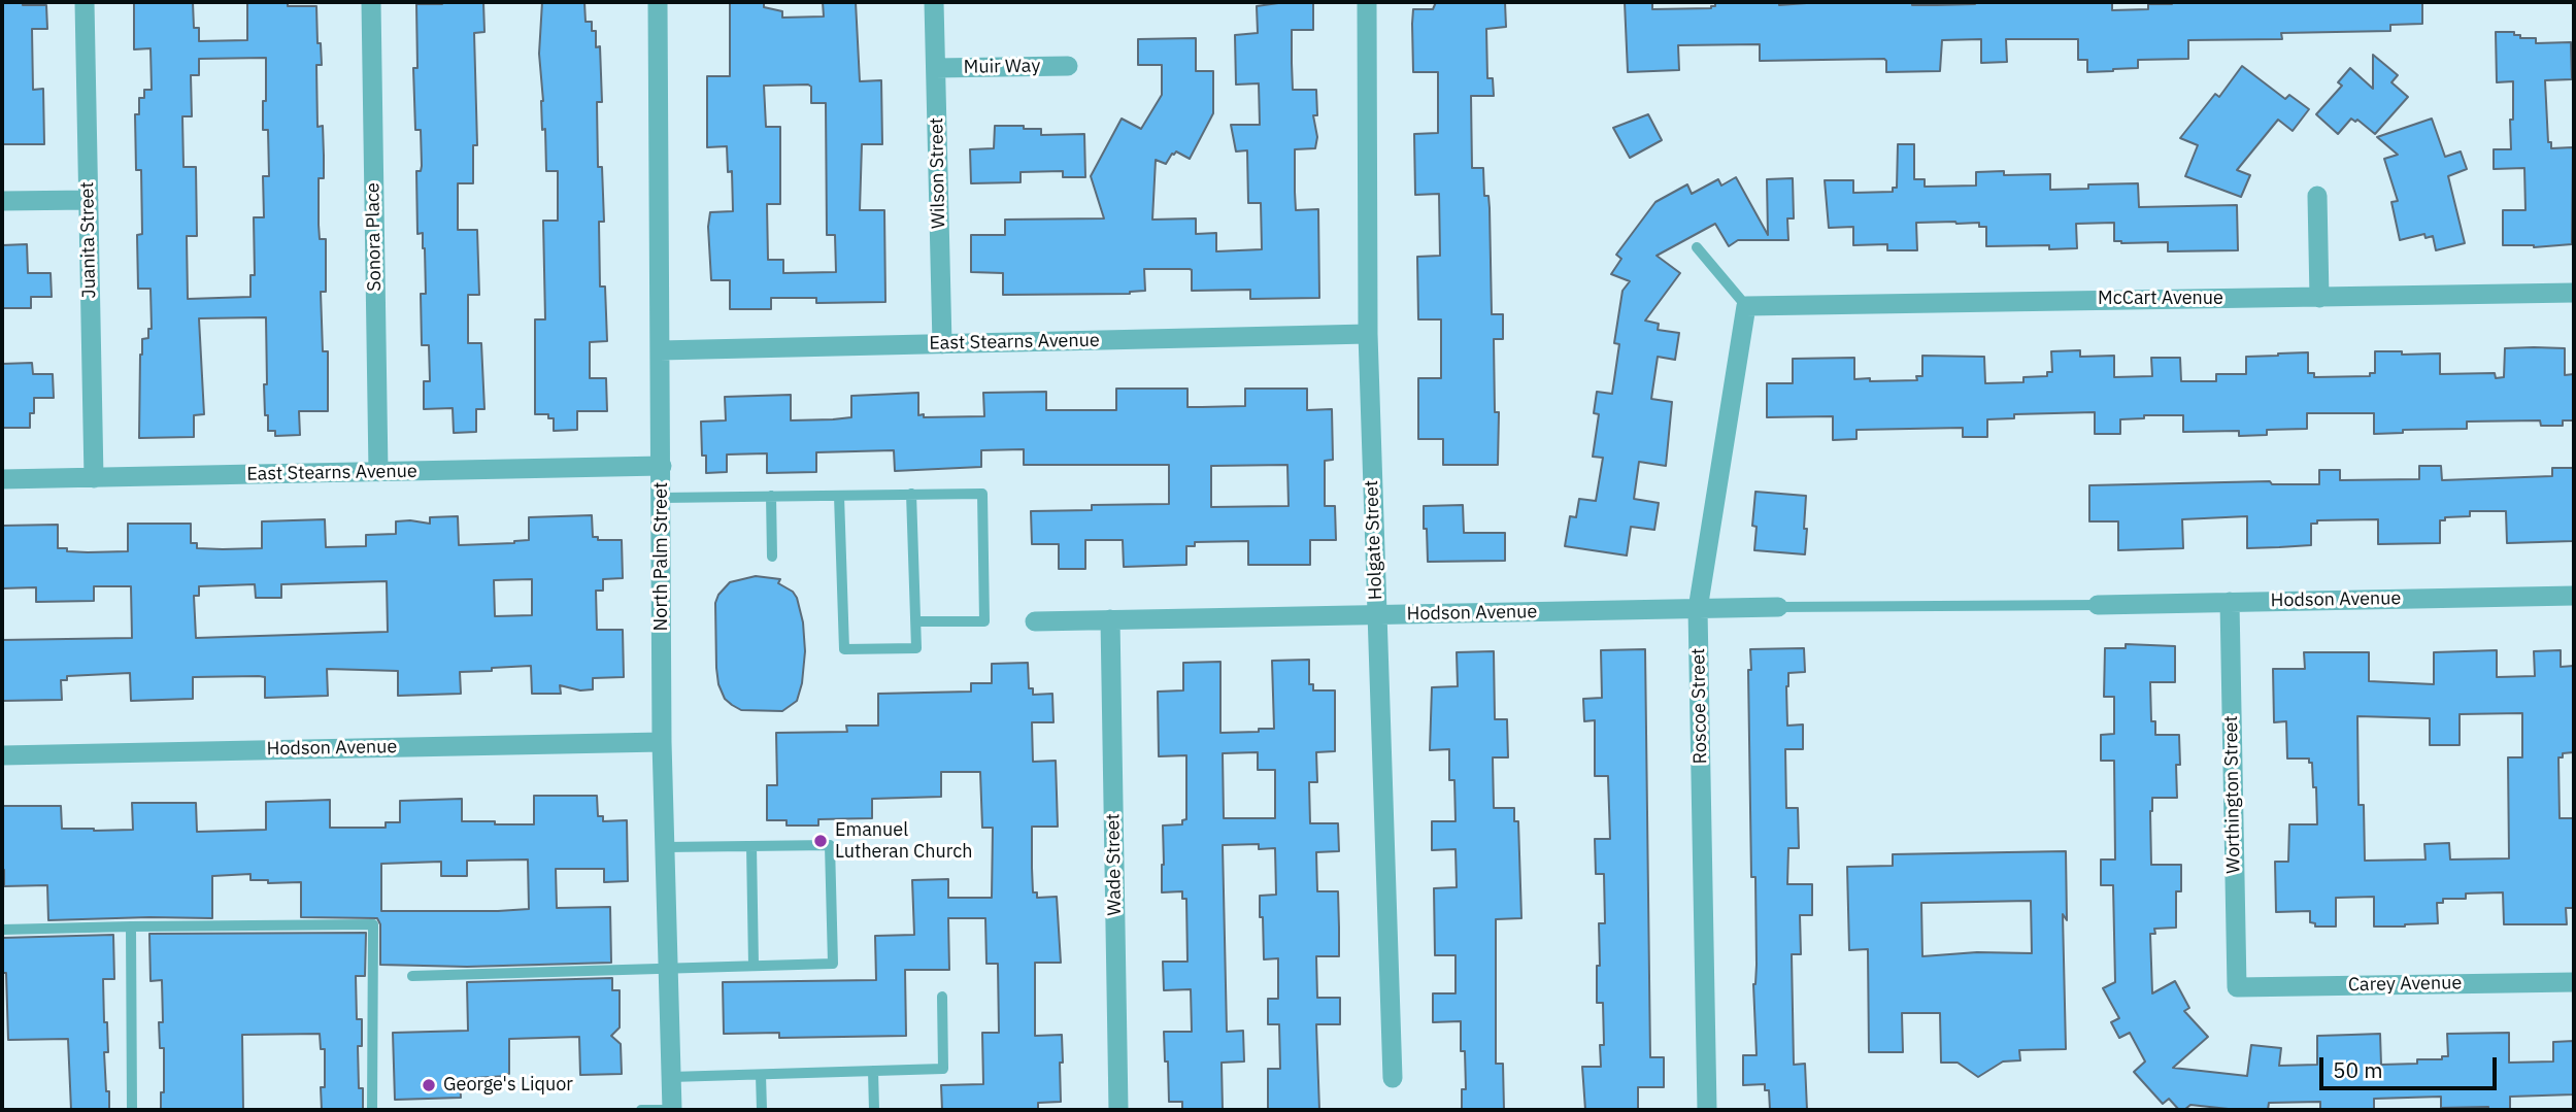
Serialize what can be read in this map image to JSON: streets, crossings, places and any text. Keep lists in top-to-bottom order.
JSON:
{
  "streets": {
    "street": [
      "Muir Way",
      "Wilson Street",
      "Sonora Place",
      "Juanita Street",
      "McCart Avenue",
      "East Stearns Avenue",
      "Holgate Street",
      "North Palm Street",
      "Hodson Avenue",
      "Roscoe Street",
      "Worthington Street",
      "Wade Street",
      "Carey Avenue"
    ]
  },
  "crossings": [
    ["Muir Way", "Wilson Street"],
    ["Wilson Street", "East Stearns Avenue"],
    ["Sonora Place", "East Stearns Avenue"],
    ["Juanita Street", "East Stearns Avenue"],
    ["McCart Avenue", "Roscoe Street"],
    ["East Stearns Avenue", "Holgate Street"],
    ["East Stearns Avenue", "North Palm Street"],
    ["Holgate Street", "Hodson Avenue"],
    ["North Palm Street", "Hodson Avenue"],
    ["Hodson Avenue", "Roscoe Street"],
    ["Hodson Avenue", "Worthington Street"],
    ["Hodson Avenue", "Wade Street"],
    ["Worthington Street", "Carey Avenue"]
  ],
  "places": ["Emanuel Lutheran Church", "George's Liquor"],
  "scale_bar": "50 m"
}
